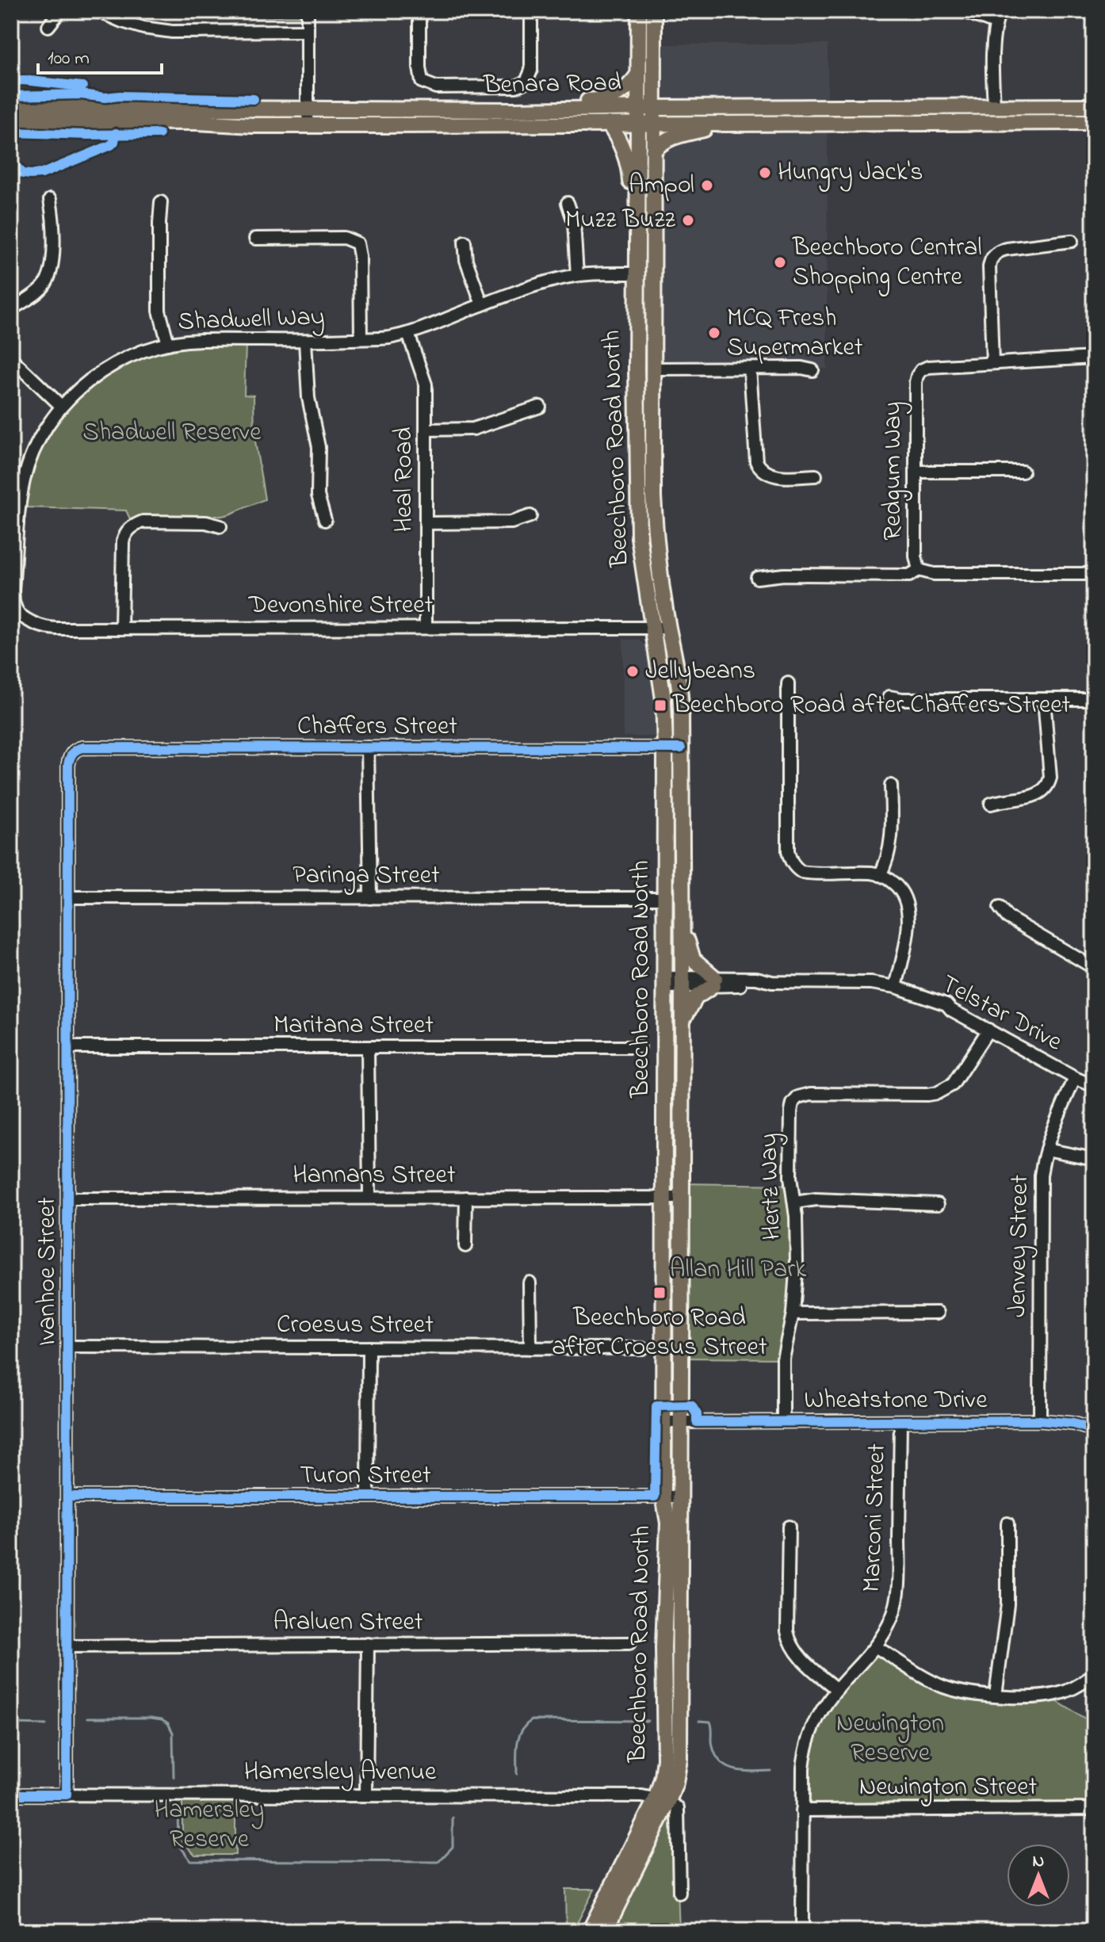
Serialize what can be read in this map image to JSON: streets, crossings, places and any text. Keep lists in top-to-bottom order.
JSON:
{
  "streets": {
    "main road": ["Benara Road", "Beechboro Road North"],
    "street": [
      "Shadwell Way",
      "Redgum Way",
      "Heal Road",
      "Devonshire Street",
      "Chaffers Street",
      "Paringa Street",
      "Telstar Drive",
      "Maritana Street",
      "Hannans Street",
      "Hertz Way",
      "Jenvey Street",
      "Ivanhoe Street",
      "Croesus Street",
      "Wheatstone Drive",
      "Turon Street",
      "Marconi Street",
      "Araluen Street",
      "Hamersley Avenue",
      "Newington Street"
    ]
  },
  "crossings": [
    ["Benara Road", "Beechboro Road North"],
    ["Shadwell Way", "Beechboro Road North"],
    ["Shadwell Way", "Heal Road"],
    ["Shadwell Way", "Devonshire Street"],
    ["Beechboro Road North", "Devonshire Street"],
    ["Beechboro Road North", "Chaffers Street"],
    ["Beechboro Road North", "Paringa Street"],
    ["Beechboro Road North", "Telstar Drive"],
    ["Beechboro Road North", "Hannans Street"],
    ["Beechboro Road North", "Wheatstone Drive"],
    ["Beechboro Road North", "Turon Street"],
    ["Beechboro Road North", "Hamersley Avenue"],
    ["Heal Road", "Devonshire Street"],
    ["Chaffers Street", "Ivanhoe Street"],
    ["Paringa Street", "Ivanhoe Street"],
    ["Telstar Drive", "Hertz Way"],
    ["Telstar Drive", "Jenvey Street"],
    ["Maritana Street", "Ivanhoe Street"],
    ["Hannans Street", "Ivanhoe Street"],
    ["Hertz Way", "Wheatstone Drive"],
    ["Jenvey Street", "Wheatstone Drive"],
    ["Ivanhoe Street", "Croesus Street"],
    ["Ivanhoe Street", "Turon Street"],
    ["Ivanhoe Street", "Araluen Street"],
    ["Ivanhoe Street", "Hamersley Avenue"],
    ["Wheatstone Drive", "Marconi Street"],
    ["Marconi Street", "Newington Street"]
  ],
  "parks": [
    "Shadwell Reserve",
    "Allan Hill Park",
    "Newington Reserve",
    "Hamersley Reserve"
  ],
  "places": {
    "other": [
      "Hungry Jack's",
      "Ampol",
      "Muzz Buzz",
      "Beechboro Central Shopping Centre",
      "MCQ Fresh Supermarket",
      "Jellybeans"
    ],
    "transit": ["Beechboro Road after Chaffers Street", "Beechboro Road after Croesus Street"]
  },
  "scale_bar": "100 m",
  "north": "top"
}
